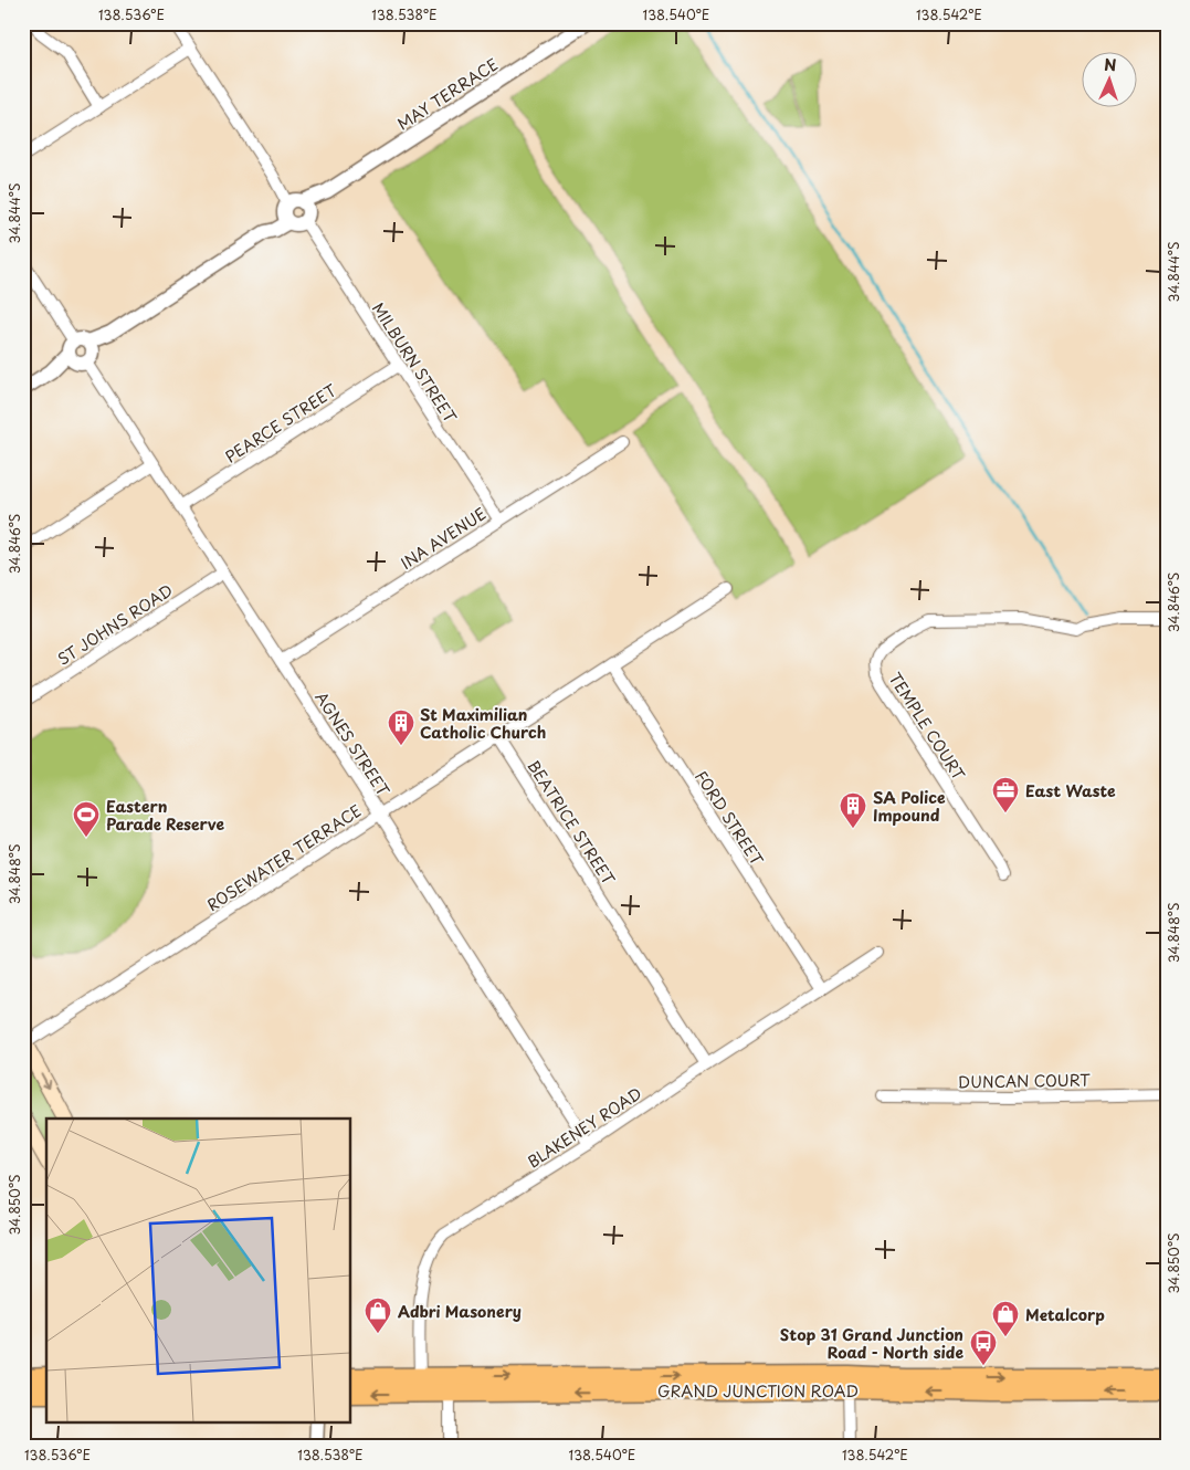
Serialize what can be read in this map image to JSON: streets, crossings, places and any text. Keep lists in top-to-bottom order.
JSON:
{
  "streets": {
    "highway": ["GRAND JUNCTION ROAD"],
    "street": [
      "MAY TERRACE",
      "MILBURN STREET",
      "PEARCE STREET",
      "INA AVENUE",
      "ST JOHNS ROAD",
      "TEMPLE COURT",
      "AGNES STREET",
      "FORD STREET",
      "BEATRICE STREET",
      "ROSEWATER TERRACE",
      "DUNCAN COURT",
      "BLAKENEY ROAD"
    ]
  },
  "crossings": [
    ["MAY TERRACE", "MILBURN STREET"],
    ["MAY TERRACE", "AGNES STREET"],
    ["MILBURN STREET", "PEARCE STREET"],
    ["MILBURN STREET", "INA AVENUE"],
    ["PEARCE STREET", "AGNES STREET"],
    ["INA AVENUE", "AGNES STREET"],
    ["ST JOHNS ROAD", "AGNES STREET"],
    ["AGNES STREET", "ROSEWATER TERRACE"],
    ["AGNES STREET", "BLAKENEY ROAD"],
    ["FORD STREET", "ROSEWATER TERRACE"],
    ["FORD STREET", "BLAKENEY ROAD"],
    ["BEATRICE STREET", "ROSEWATER TERRACE"],
    ["BEATRICE STREET", "BLAKENEY ROAD"],
    ["BLAKENEY ROAD", "GRAND JUNCTION ROAD"]
  ],
  "places": {
    "building": ["St Maximilian Catholic Church", "SA Police Impound"],
    "office": ["East Waste"],
    "sports": ["Eastern Parade Reserve"],
    "shop": ["Adbri Masonery", "Metalcorp"],
    "bus stop": ["Stop 31 Grand Junction Road - North side"]
  },
  "north": "top",
  "coordinates": [
    "138.536°E",
    "138.538°E",
    "138.540°E",
    "138.542°E",
    "34.844°S",
    "34.846°S",
    "34.848°S",
    "34.850°S"
  ]
}
